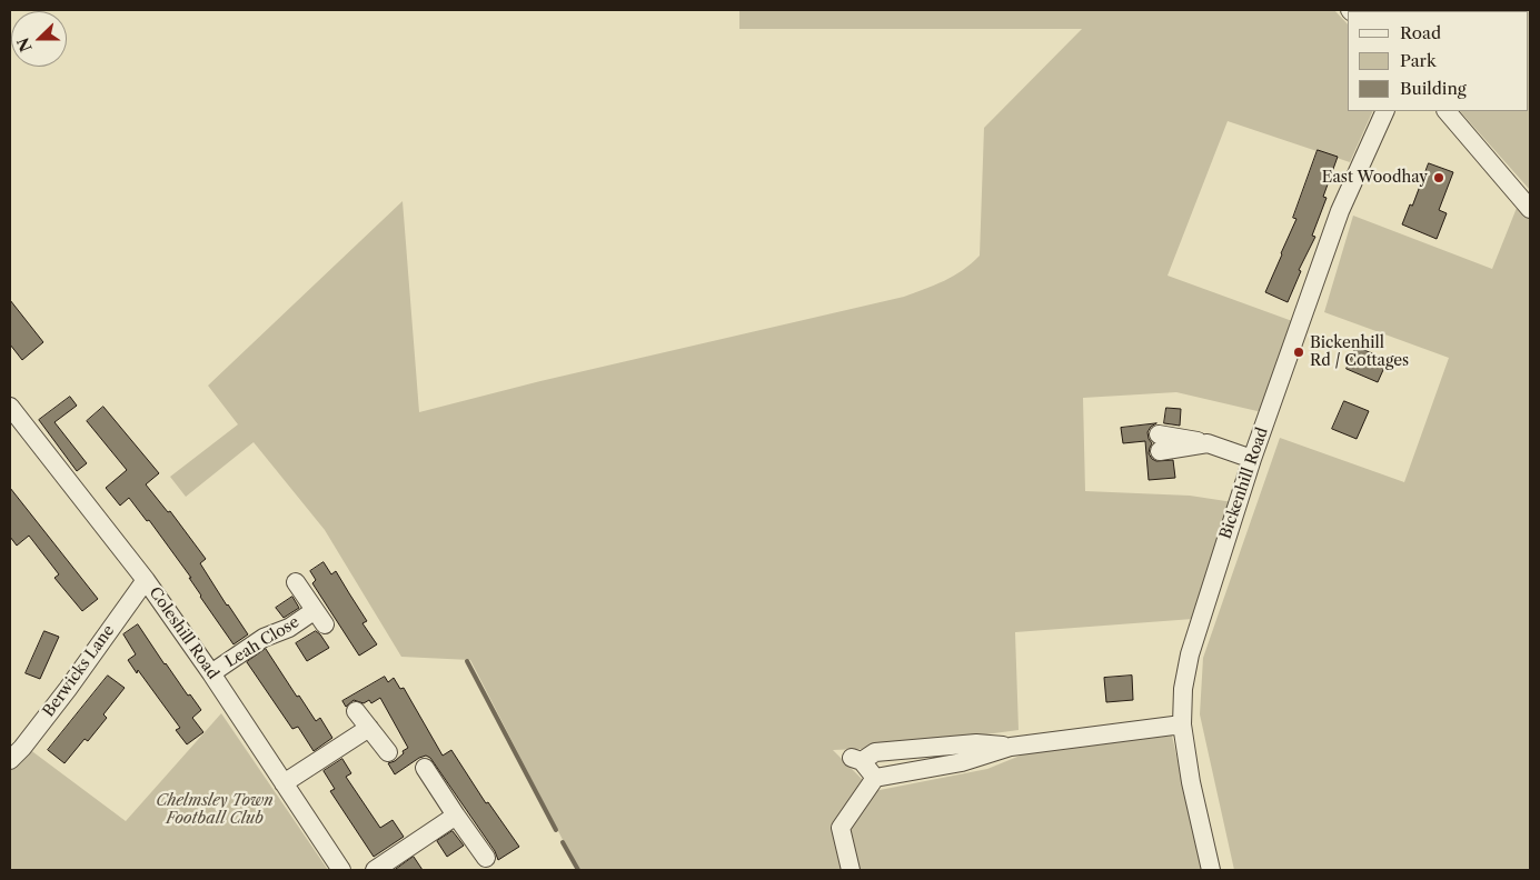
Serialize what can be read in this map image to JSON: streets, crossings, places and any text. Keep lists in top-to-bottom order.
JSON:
{
  "streets": {
    "street": [
      "Bickenhill Road",
      "Coleshill Road",
      "Leah Close",
      "Berwicks Lane"
    ]
  },
  "crossings": [
    ["Coleshill Road", "Leah Close"],
    ["Coleshill Road", "Berwicks Lane"]
  ],
  "parks": ["Chelmsley Town Football Club"],
  "places": ["East Woodhay", "Bickenhill Rd / Cottages"],
  "legend": ["Road", "Park", "Building"],
  "north": "left"
}
